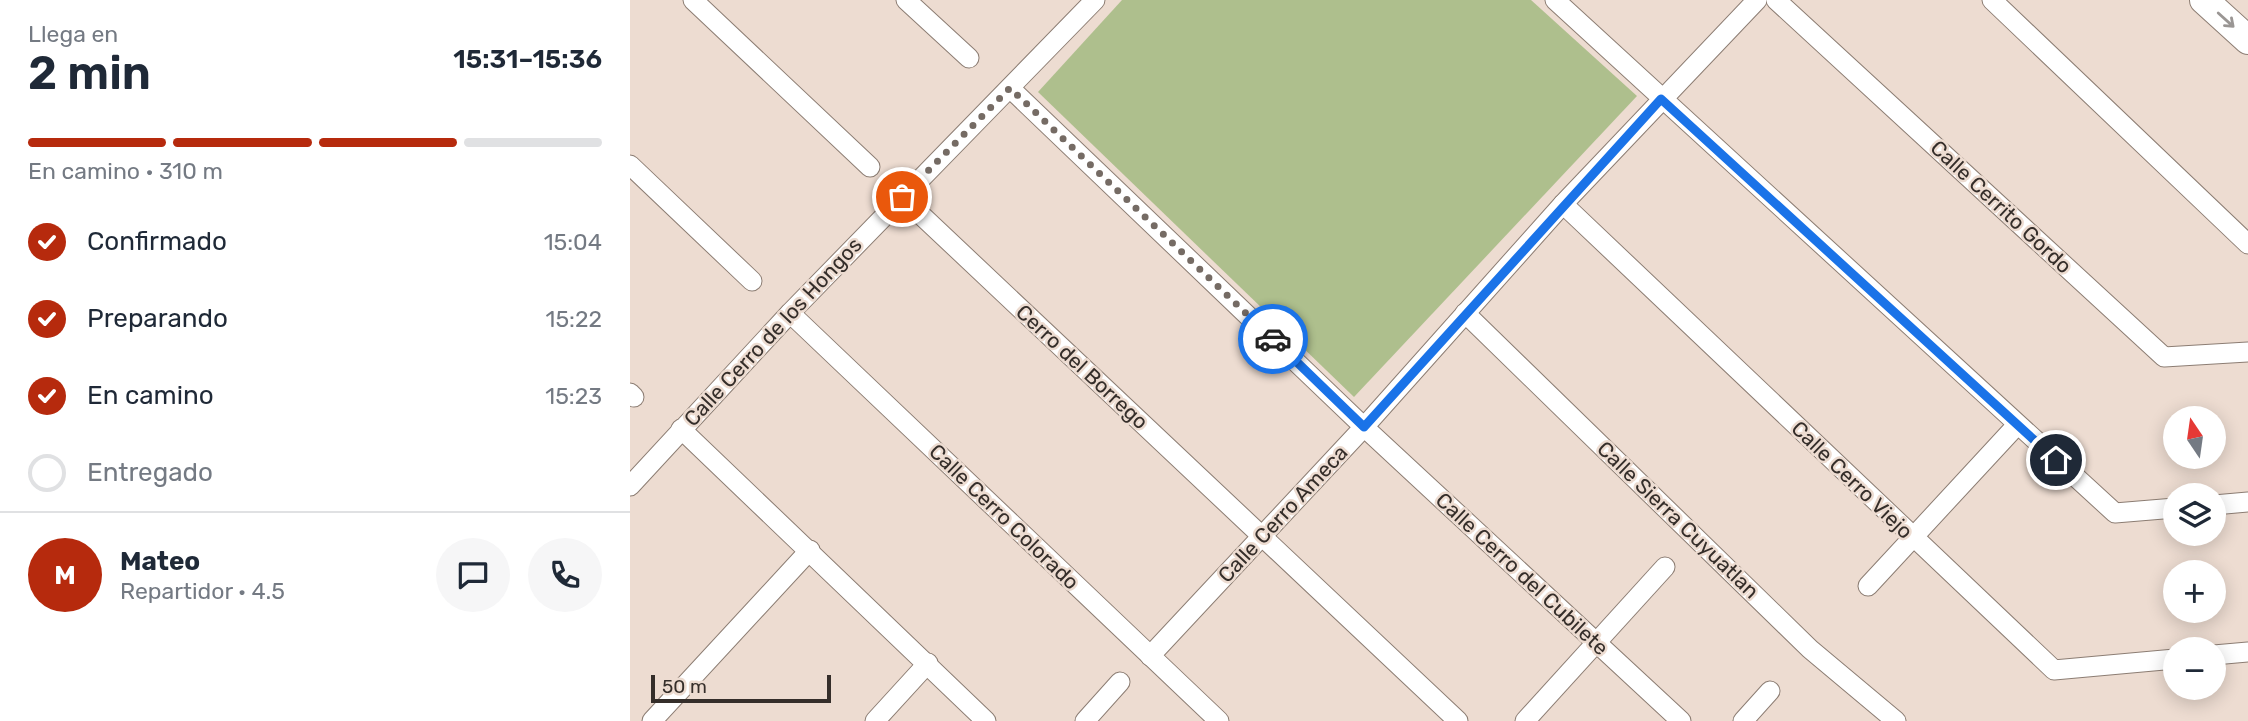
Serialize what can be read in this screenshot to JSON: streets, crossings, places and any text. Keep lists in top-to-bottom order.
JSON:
{
  "streets": {
    "street": [
      "Calle Cerrito Gordo",
      "Calle Cerro de los Hongos",
      "Cerro del Borrego",
      "Calle Cerro Viejo",
      "Calle Cerro Ameca",
      "Calle Cerro Colorado",
      "Calle Sierra Cuyuatlan",
      "Calle Cerro del Cubilete"
    ]
  },
  "crossings": [
    ["Calle Cerro de los Hongos", "Cerro del Borrego"],
    ["Calle Cerro de los Hongos", "Calle Cerro Colorado"],
    ["Calle Cerro de los Hongos", "Calle Cerro del Cubilete"],
    ["Cerro del Borrego", "Calle Cerro Ameca"],
    ["Calle Cerro Viejo", "Calle Cerro Ameca"],
    ["Calle Cerro Ameca", "Calle Cerro Colorado"],
    ["Calle Cerro Ameca", "Calle Sierra Cuyuatlan"],
    ["Calle Cerro Ameca", "Calle Cerro del Cubilete"]
  ],
  "scale_bar": "50 m",
  "north": "top",
  "page": {
    "heading": ["2 min", "Llega en", "15:31–15:36"],
    "panel": ["Mateo", "Repartidor · 4.5"],
    "bar": "En camino · 310 m",
    "list": [
      ["Confirmado", "15:04"],
      ["Preparando", "15:22"],
      ["En camino", "15:23"],
      "Entregado"
    ],
    "map_buttons": ["+", "−"],
    "round": "M",
    "scale": "50 m"
  }
}
